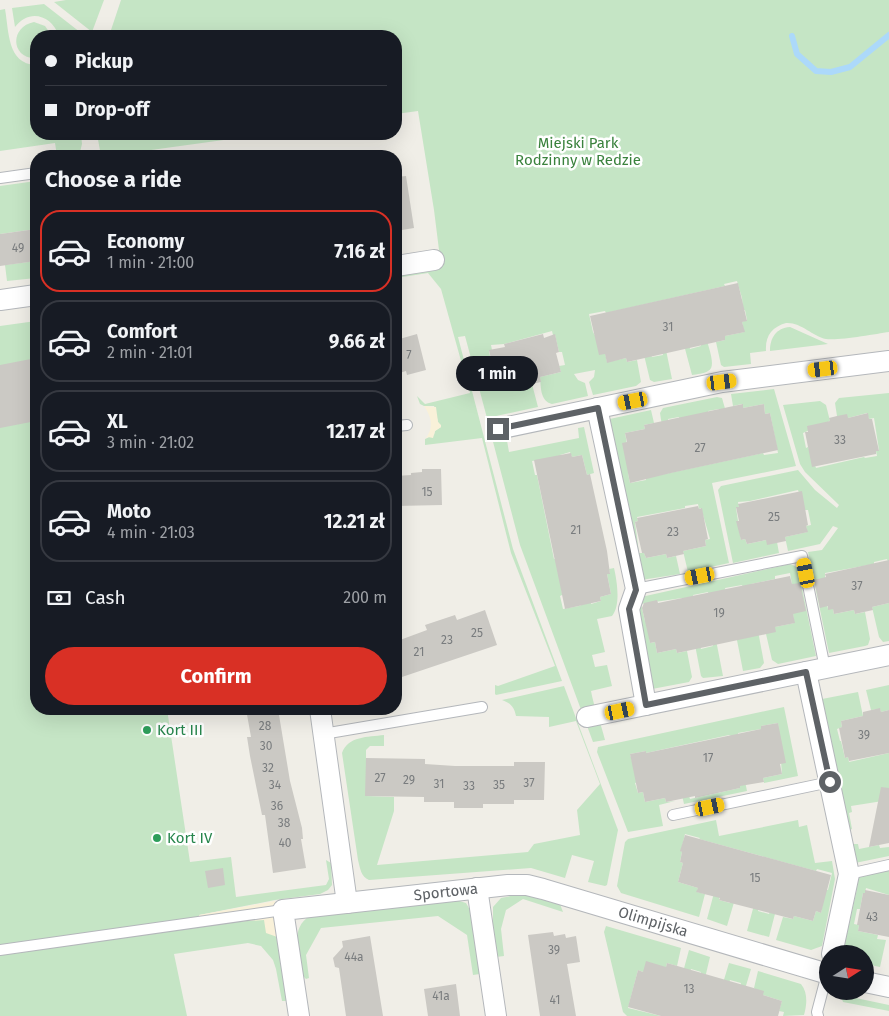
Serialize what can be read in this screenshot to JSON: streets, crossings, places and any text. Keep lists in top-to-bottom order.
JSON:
{
  "streets": {
    "street": ["Sportowa", "Olimpijska"]
  },
  "crossings": [
    ["Sportowa", "Olimpijska"]
  ],
  "parks": ["Miejski Park Rodzinny w Redzie"],
  "places": ["Kort III", "Kort IV"],
  "house_numbers": [
    "49",
    "31",
    "7",
    "33",
    "27",
    "15",
    "25",
    "21",
    "23",
    "37",
    "19",
    "25",
    "23",
    "21",
    "28",
    "39",
    "30",
    "17",
    "32",
    "27",
    "29",
    "37",
    "31",
    "34",
    "35",
    "33",
    "36",
    "38",
    "40",
    "15",
    "43",
    "39",
    "44a",
    "13",
    "41a",
    "41"
  ],
  "north": "right",
  "page": {
    "banner": ["Pickup", "Drop-off"],
    "heading": "Choose a ride",
    "list": [
      {
        "name": "Economy",
        "note": "1 min · 21:00",
        "value": "7.16 zł"
      },
      {
        "name": "Comfort",
        "note": "2 min · 21:01",
        "value": "9.66 zł"
      },
      {
        "name": "XL",
        "note": "3 min · 21:02",
        "value": "12.17 zł"
      },
      {
        "name": "Moto",
        "note": "4 min · 21:03",
        "value": "12.21 zł"
      }
    ],
    "bubble": "1 min",
    "pay": ["Cash", "200 m"],
    "buttons": "Confirm"
  }
}
